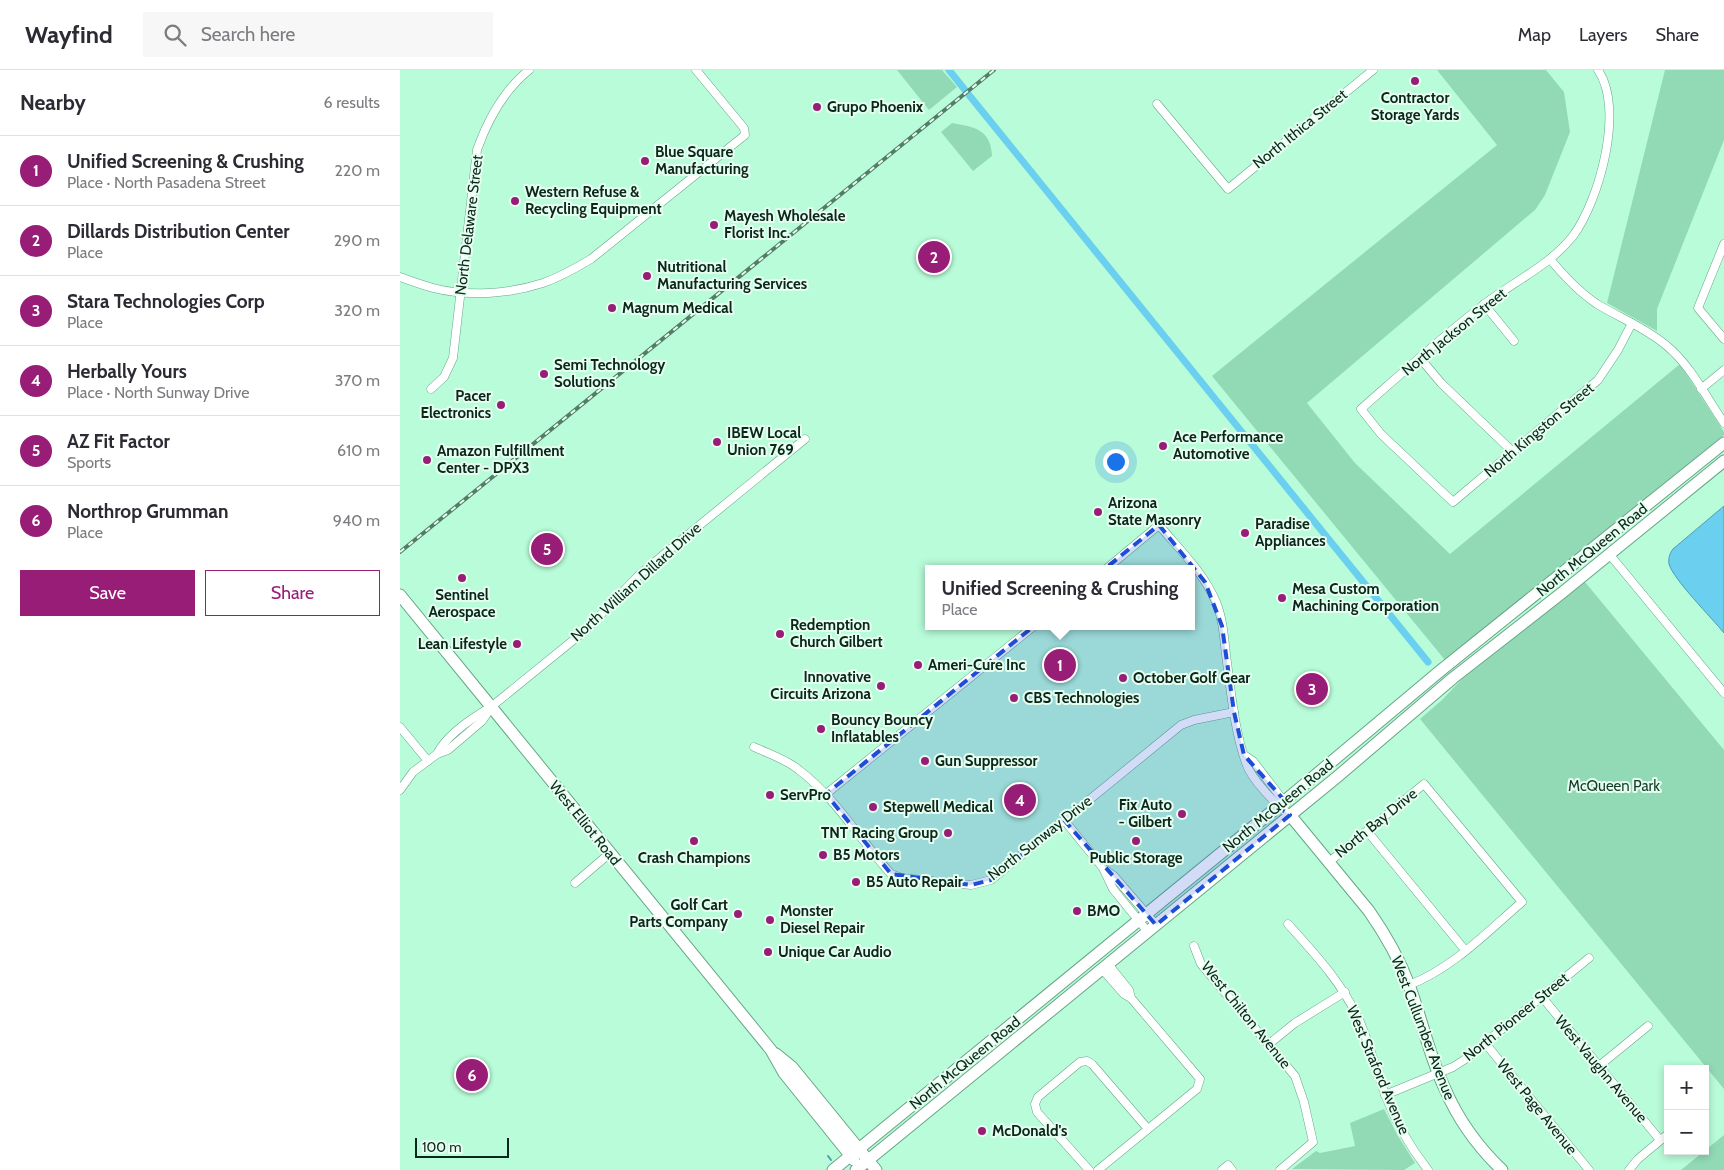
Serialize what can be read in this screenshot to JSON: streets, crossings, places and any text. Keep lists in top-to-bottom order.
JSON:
{
  "streets": {
    "main road": ["North McQueen Road", "West Elliot Road", "West Cullumber Avenue"],
    "street": [
      "North Ithica Street",
      "North Delaware Street",
      "North Jackson Street",
      "North Kingston Street",
      "North William Dillard Drive",
      "North Bay Drive",
      "North Sunway Drive",
      "West Chilton Avenue",
      "North Pioneer Street",
      "West Vaughn Avenue",
      "West Straford Avenue",
      "West Page Avenue"
    ]
  },
  "crossings": [
    ["North Jackson Street", "North Kingston Street"],
    ["North McQueen Road", "West Elliot Road"],
    ["North McQueen Road", "West Cullumber Avenue"],
    ["North William Dillard Drive", "West Elliot Road"],
    ["North Bay Drive", "West Cullumber Avenue"],
    ["North Pioneer Street", "West Cullumber Avenue"],
    ["North Pioneer Street", "West Vaughn Avenue"],
    ["North Pioneer Street", "West Straford Avenue"],
    ["North Pioneer Street", "West Page Avenue"]
  ],
  "parks": ["McQueen Park"],
  "places": [
    "Contractor Storage Yards",
    "Grupo Phoenix",
    "Blue Square Manufacturing",
    "Western Refuse & Recycling Equipment",
    "Mayesh Wholesale Florist Inc.",
    "Nutritional Manufacturing Services",
    "Magnum Medical",
    "Semi Technology Solutions",
    "Pacer Electronics",
    "IBEW Local Union 769",
    "Ace Performance Automotive",
    "Amazon Fulfillment Center - DPX3",
    "Arizona State Masonry",
    "Paradise Appliances",
    "Sentinel Aerospace",
    "Mesa Custom Machining Corporation",
    "Redemption Church Gilbert",
    "Lean Lifestyle",
    "Ameri-Cure Inc",
    "October Golf Gear",
    "Innovative Circuits Arizona",
    "CBS Technologies",
    "Bouncy Bouncy Inflatables",
    "Gun Suppressor",
    "ServPro",
    "Stepwell Medical",
    "Fix Auto - Gilbert",
    "TNT Racing Group",
    "Crash Champions",
    "Public Storage",
    "B5 Motors",
    "B5 Auto Repair",
    "BMO",
    "Golf Cart Parts Company",
    "Monster Diesel Repair",
    "Unique Car Audio",
    "McDonald's"
  ],
  "scale_bar": "100 m",
  "page": {
    "header": "Wayfind",
    "search": "Search here",
    "nav": ["Map", "Layers", "Share"],
    "heading": ["Nearby", "6 results"],
    "list": [
      {
        "mark": "1",
        "name": "Unified Screening & Crushing",
        "note": "Place · North Pasadena Street",
        "value": "220 m"
      },
      {
        "mark": "2",
        "name": "Dillards Distribution Center",
        "note": "Place",
        "value": "290 m"
      },
      {
        "mark": "3",
        "name": "Stara Technologies Corp",
        "note": "Place",
        "value": "320 m"
      },
      {
        "mark": "4",
        "name": "Herbally Yours",
        "note": "Place · North Sunway Drive",
        "value": "370 m"
      },
      {
        "mark": "5",
        "name": "AZ Fit Factor",
        "note": "Sports",
        "value": "610 m"
      },
      {
        "mark": "6",
        "name": "Northrop Grumman",
        "note": "Place",
        "value": "940 m"
      }
    ],
    "pins": [
      "2",
      "5",
      "1",
      "3",
      "4",
      "6"
    ],
    "buttons": ["Save", "Share"],
    "popup": ["Unified Screening & Crushing", "Place"],
    "map_buttons": ["+", "−"],
    "scale": "100 m"
  }
}
